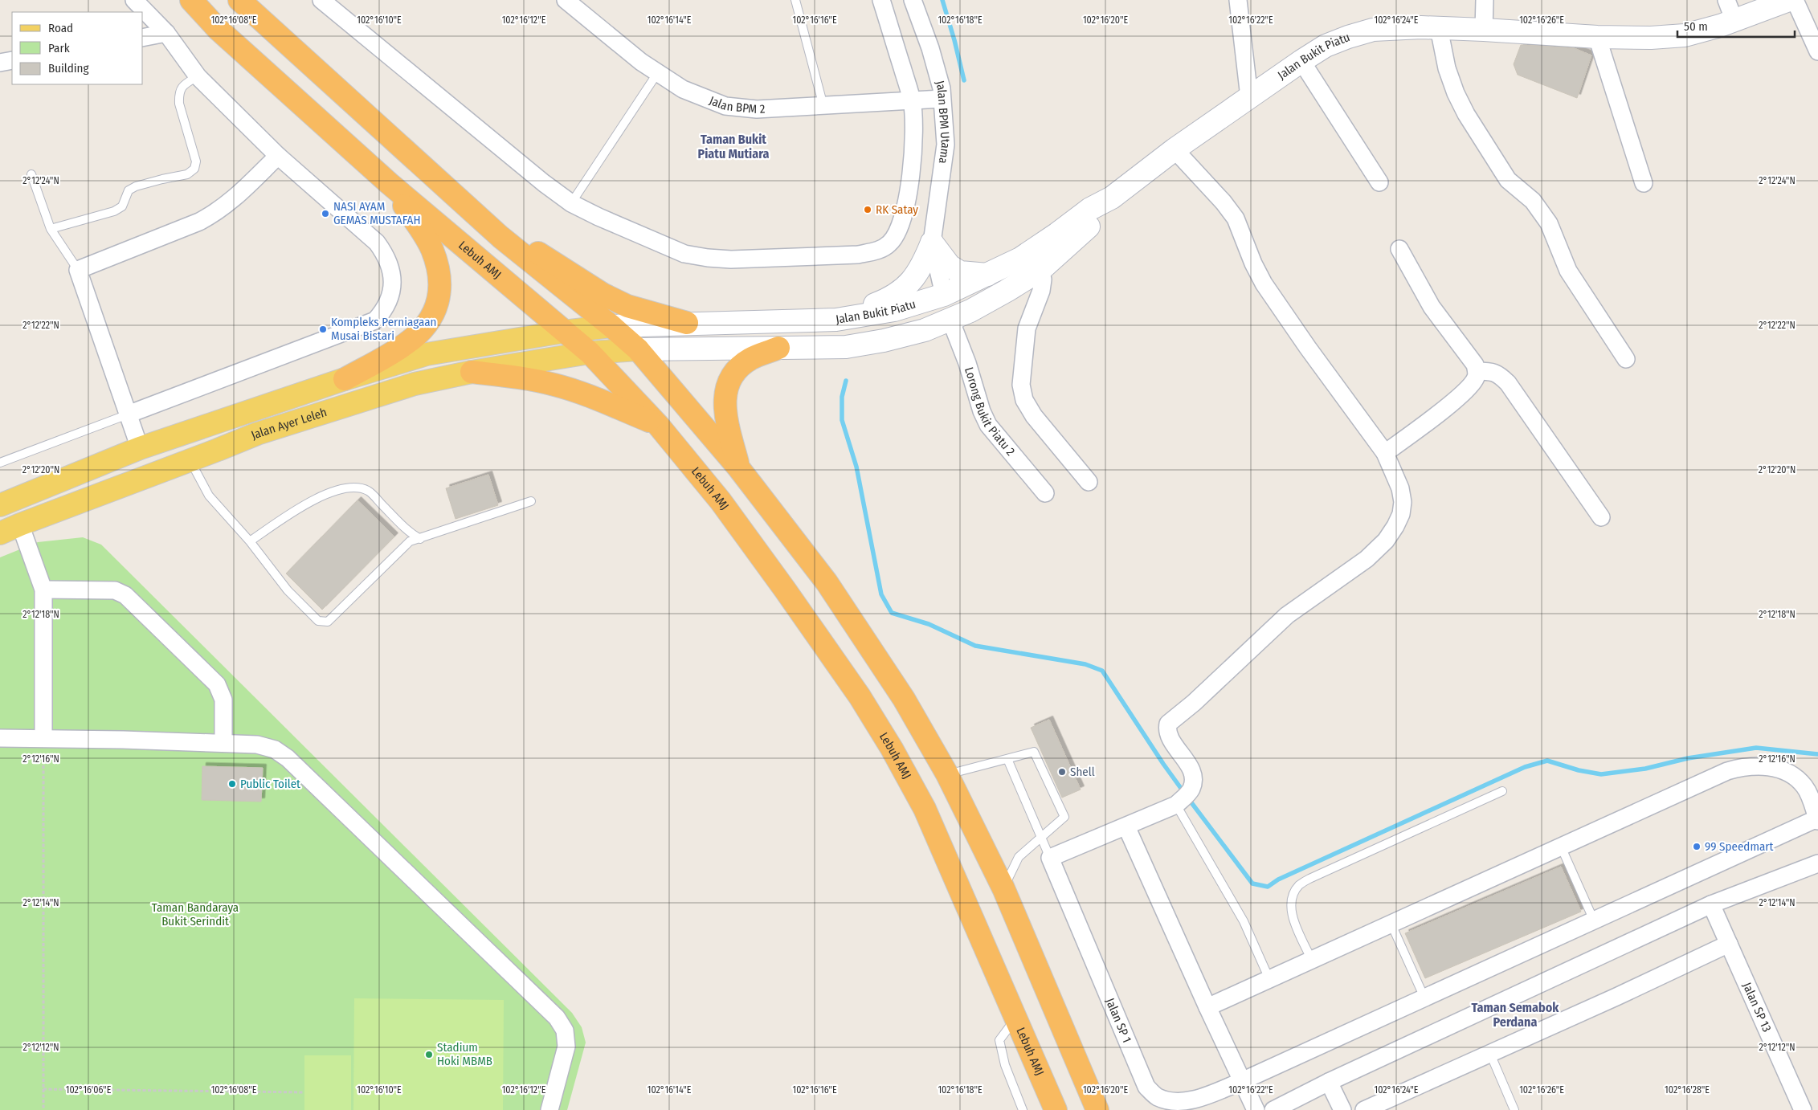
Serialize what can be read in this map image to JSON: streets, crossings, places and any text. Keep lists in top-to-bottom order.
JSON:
{
  "streets": {
    "highway": ["Lebuh AMJ"],
    "main road": ["Jalan Bukit Piatu", "Jalan Ayer Leleh"],
    "street": [
      "Jalan BPM 2",
      "Jalan BPM Utama",
      "Lorong Bukit Piatu 2",
      "Jalan SP 13",
      "Jalan SP 1"
    ]
  },
  "crossings": [
    ["Jalan Bukit Piatu", "Jalan BPM Utama"],
    ["Jalan Bukit Piatu", "Lorong Bukit Piatu 2"],
    ["Jalan Bukit Piatu", "Jalan Ayer Leleh"],
    ["Jalan BPM 2", "Jalan BPM Utama"],
    ["Lebuh AMJ", "Jalan Ayer Leleh"]
  ],
  "districts": ["Taman Bukit Piatu Mutiara", "Taman Semabok Perdana"],
  "parks": ["Taman Bandaraya Bukit Serindit"],
  "places": [
    "RK Satay",
    "NASI AYAM GEMAS MUSTAFAH",
    "Kompleks Perniagaan Musai Bistari",
    "Shell",
    "Public Toilet",
    "99 Speedmart",
    "Stadium Hoki MBMB"
  ],
  "legend": ["Road", "Park", "Building"],
  "scale_bar": "50 m",
  "coordinates": [
    "102°16'08\"E",
    "102°16'10\"E",
    "102°16'12\"E",
    "102°16'14\"E",
    "102°16'16\"E",
    "102°16'18\"E",
    "102°16'20\"E",
    "102°16'22\"E",
    "102°16'24\"E",
    "102°16'26\"E",
    "2°12'24\"N",
    "2°12'22\"N",
    "2°12'20\"N",
    "2°12'18\"N",
    "2°12'16\"N",
    "2°12'14\"N",
    "2°12'12\"N",
    "102°16'06\"E",
    "102°16'28\"E"
  ]
}
